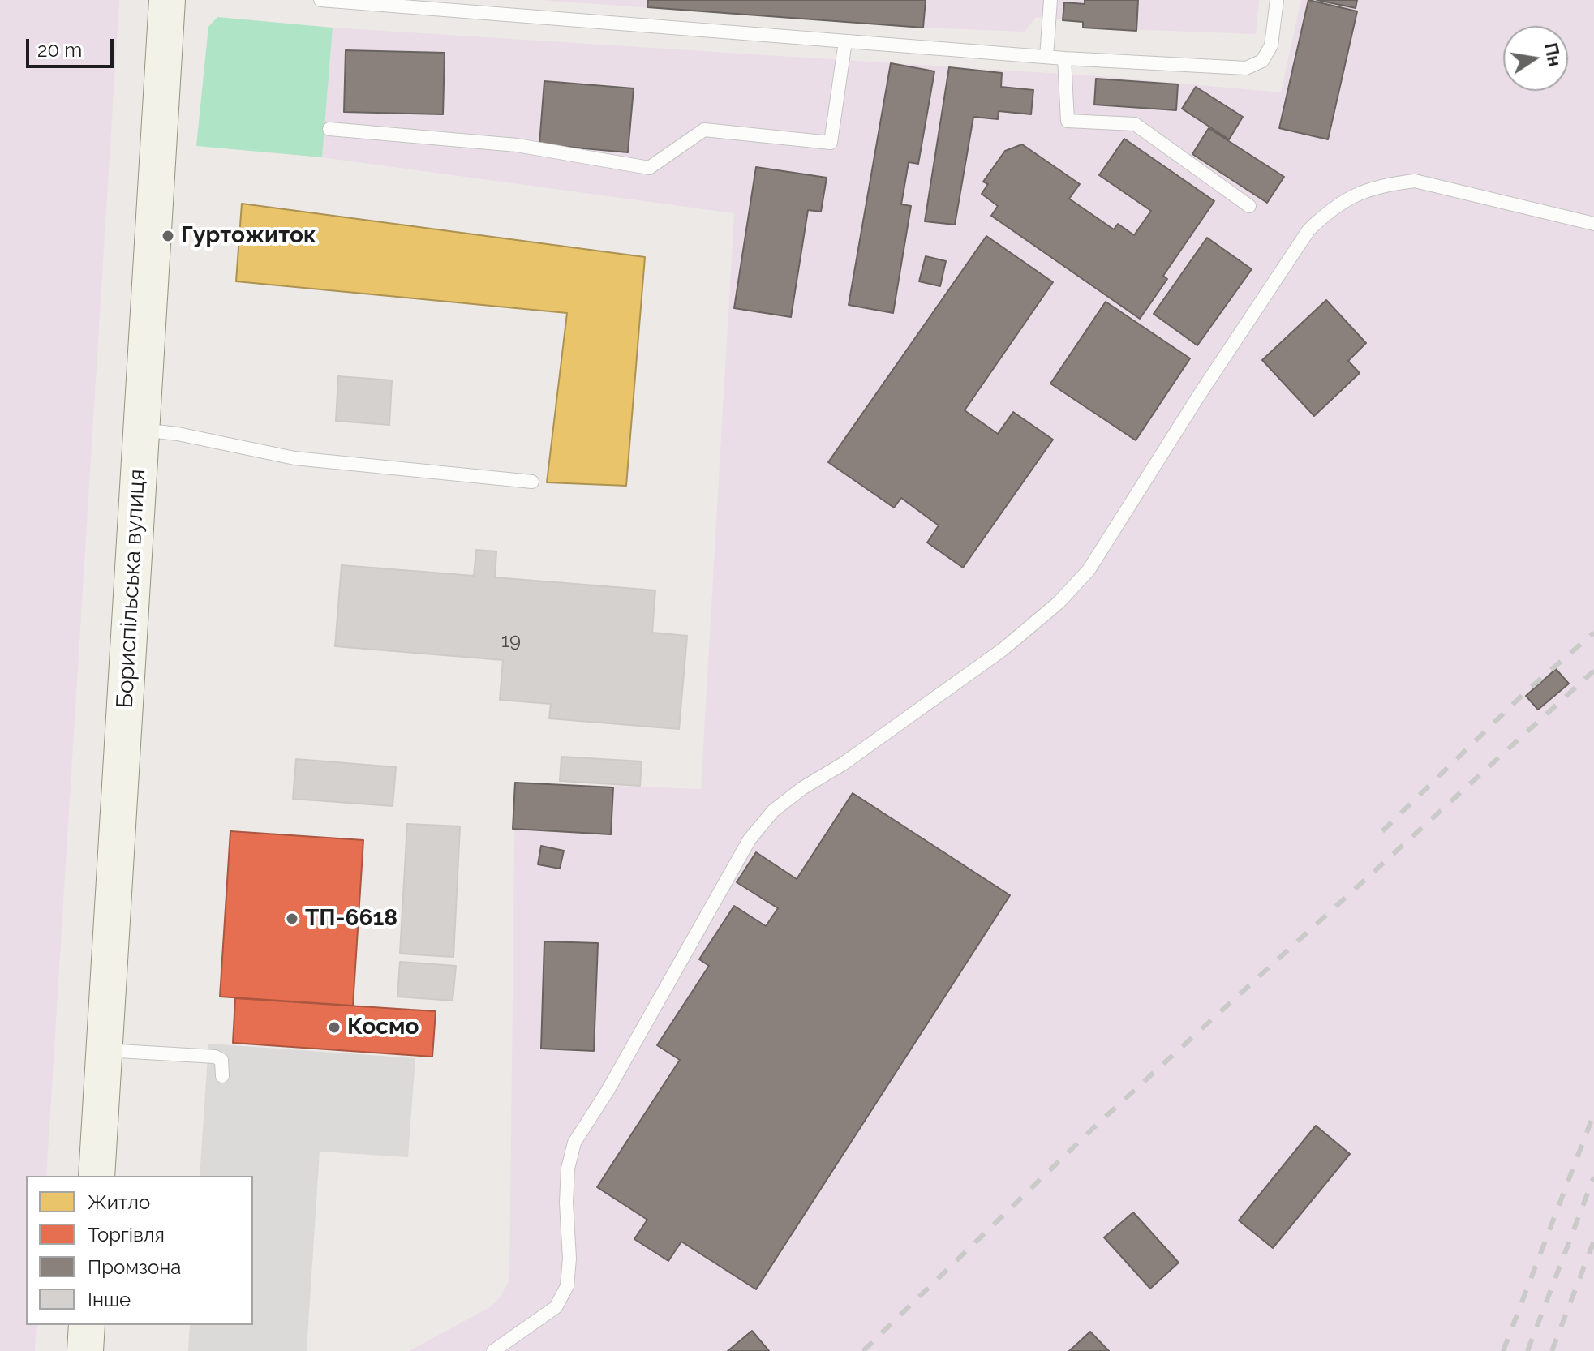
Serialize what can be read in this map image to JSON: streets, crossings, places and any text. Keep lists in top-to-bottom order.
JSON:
{
  "streets": {
    "main road": ["Бориспільська вулиця"]
  },
  "places": ["Гуртожиток", "ТП-6618", "Космо"],
  "house_numbers": ["19"],
  "legend": [
    "Житло",
    "Торгівля",
    "Промзона",
    "Інше"
  ],
  "scale_bar": "20 m",
  "north": "right"
}
